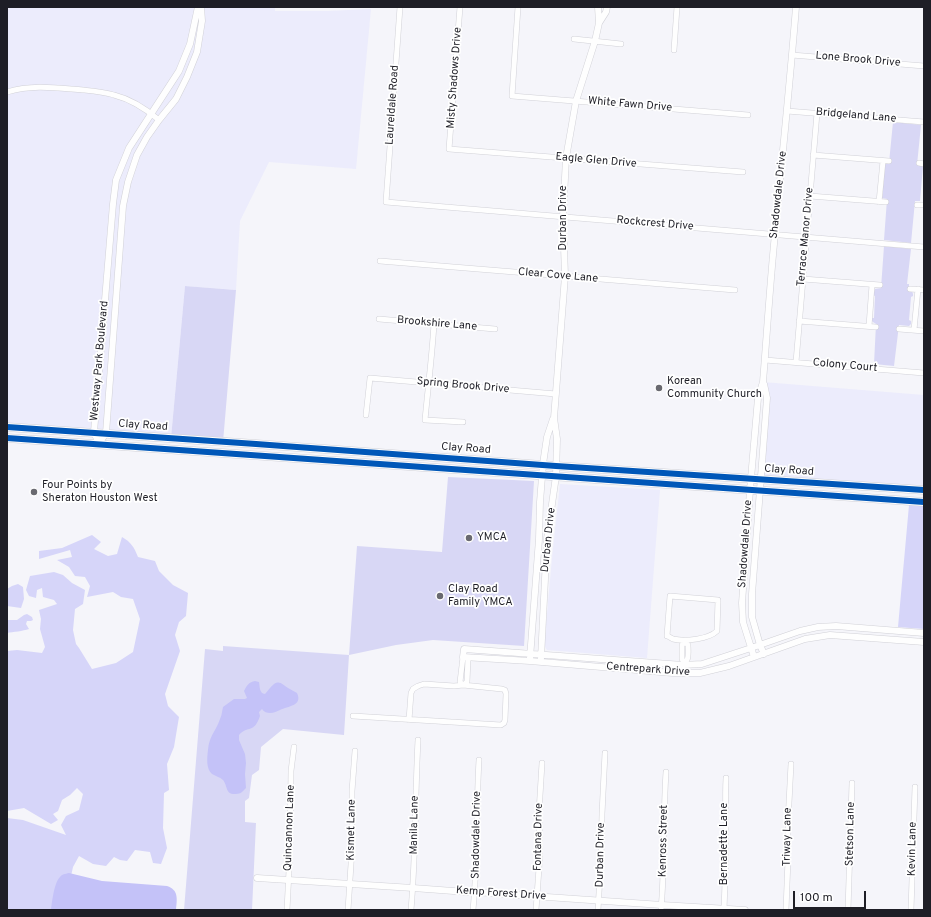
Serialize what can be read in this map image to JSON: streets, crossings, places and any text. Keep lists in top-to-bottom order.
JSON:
{
  "streets": {
    "main road": ["Clay Road"],
    "street": [
      "Lone Brook Drive",
      "Misty Shadows Drive",
      "Laureldale Road",
      "White Fawn Drive",
      "Bridgeland Lane",
      "Eagle Glen Drive",
      "Shadowdale Drive",
      "Durban Drive",
      "Rockcrest Drive",
      "Terrace Manor Drive",
      "Clear Cove Lane",
      "Brookshire Lane",
      "Westway Park Boulevard",
      "Colony Court",
      "Spring Brook Drive",
      "Centrepark Drive",
      "Manila Lane",
      "Quincannon Lane",
      "Kismet Lane",
      "Stetson Lane",
      "Fontana Drive",
      "Triway Lane",
      "Kenross Street",
      "Bernadette Lane",
      "Kevin Lane",
      "Kemp Forest Drive"
    ]
  },
  "crossings": [
    ["Lone Brook Drive", "Shadowdale Drive"],
    ["Misty Shadows Drive", "Eagle Glen Drive"],
    ["Laureldale Road", "Rockcrest Drive"],
    ["White Fawn Drive", "Durban Drive"],
    ["Bridgeland Lane", "Shadowdale Drive"],
    ["Bridgeland Lane", "Terrace Manor Drive"],
    ["Eagle Glen Drive", "Durban Drive"],
    ["Shadowdale Drive", "Rockcrest Drive"],
    ["Shadowdale Drive", "Colony Court"],
    ["Shadowdale Drive", "Clay Road"],
    ["Shadowdale Drive", "Centrepark Drive"],
    ["Shadowdale Drive", "Kemp Forest Drive"],
    ["Durban Drive", "Rockcrest Drive"],
    ["Durban Drive", "Clear Cove Lane"],
    ["Durban Drive", "Spring Brook Drive"],
    ["Durban Drive", "Clay Road"],
    ["Durban Drive", "Centrepark Drive"],
    ["Durban Drive", "Kemp Forest Drive"],
    ["Rockcrest Drive", "Terrace Manor Drive"],
    ["Terrace Manor Drive", "Colony Court"],
    ["Westway Park Boulevard", "Clay Road"],
    ["Manila Lane", "Kemp Forest Drive"],
    ["Quincannon Lane", "Kemp Forest Drive"],
    ["Kismet Lane", "Kemp Forest Drive"],
    ["Fontana Drive", "Kemp Forest Drive"],
    ["Kenross Street", "Kemp Forest Drive"],
    ["Bernadette Lane", "Kemp Forest Drive"]
  ],
  "places": [
    "Korean Community Church",
    "Four Points by Sheraton Houston West",
    "YMCA",
    "Clay Road Family YMCA"
  ],
  "scale_bar": "100 m"
}
